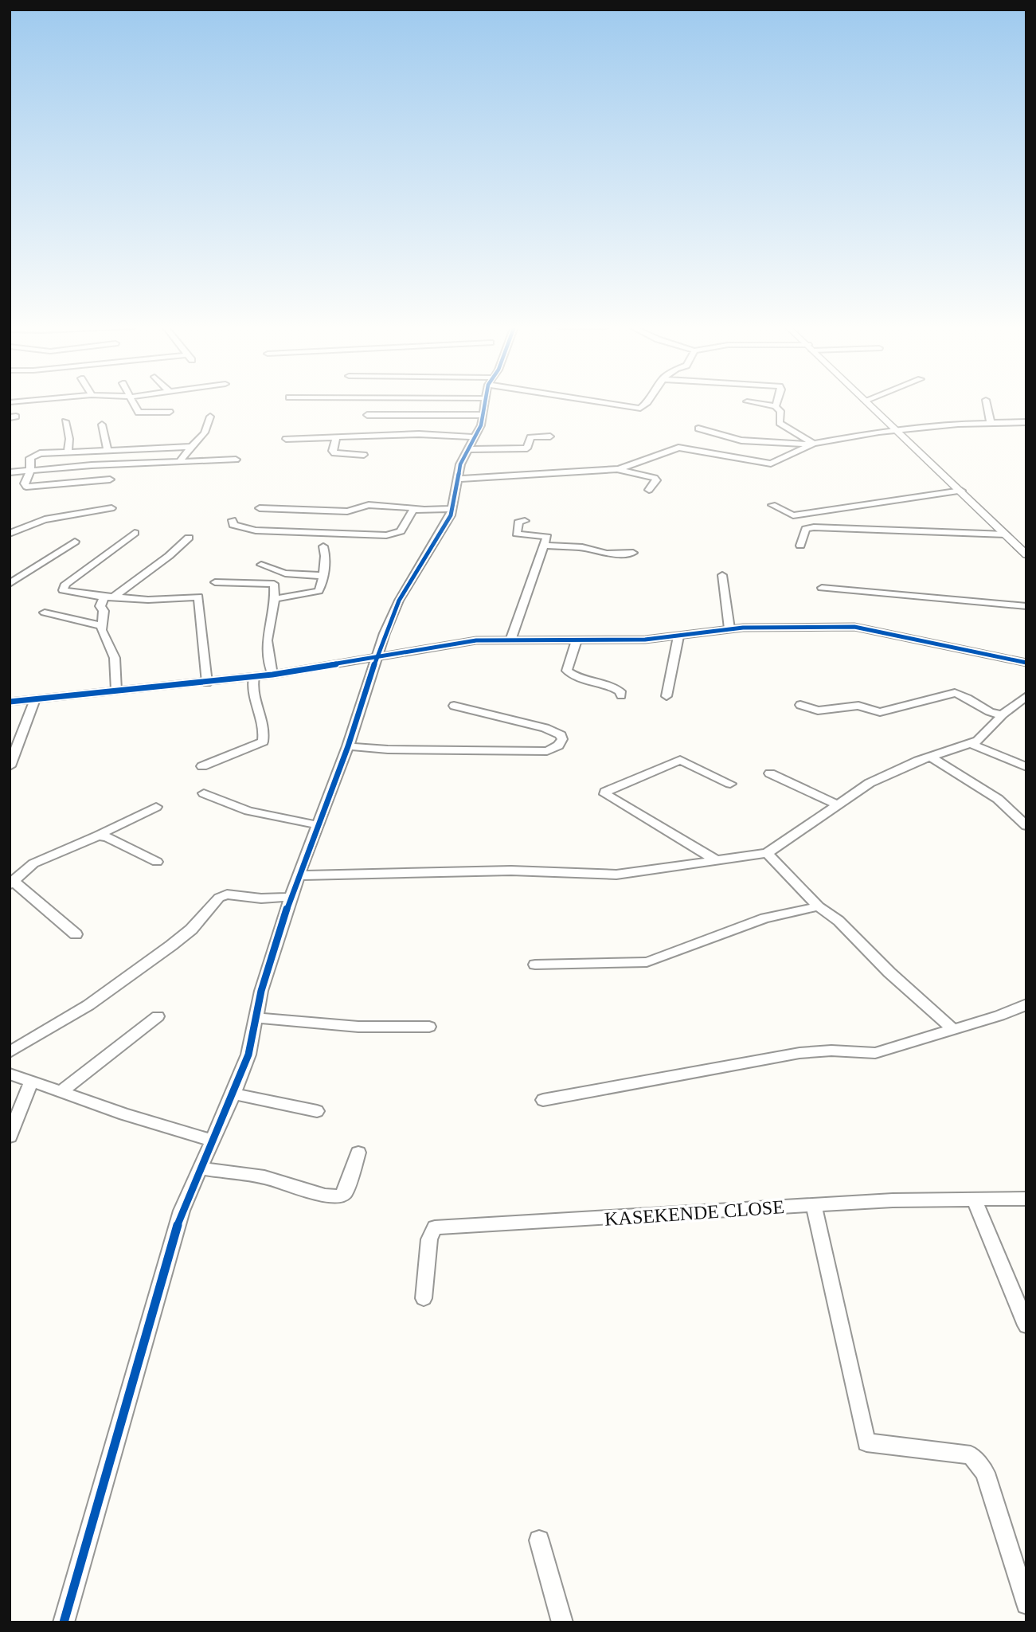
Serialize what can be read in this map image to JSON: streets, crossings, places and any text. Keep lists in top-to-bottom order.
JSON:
{
  "streets": {
    "street": ["KASEKENDE CLOSE"]
  }
}
